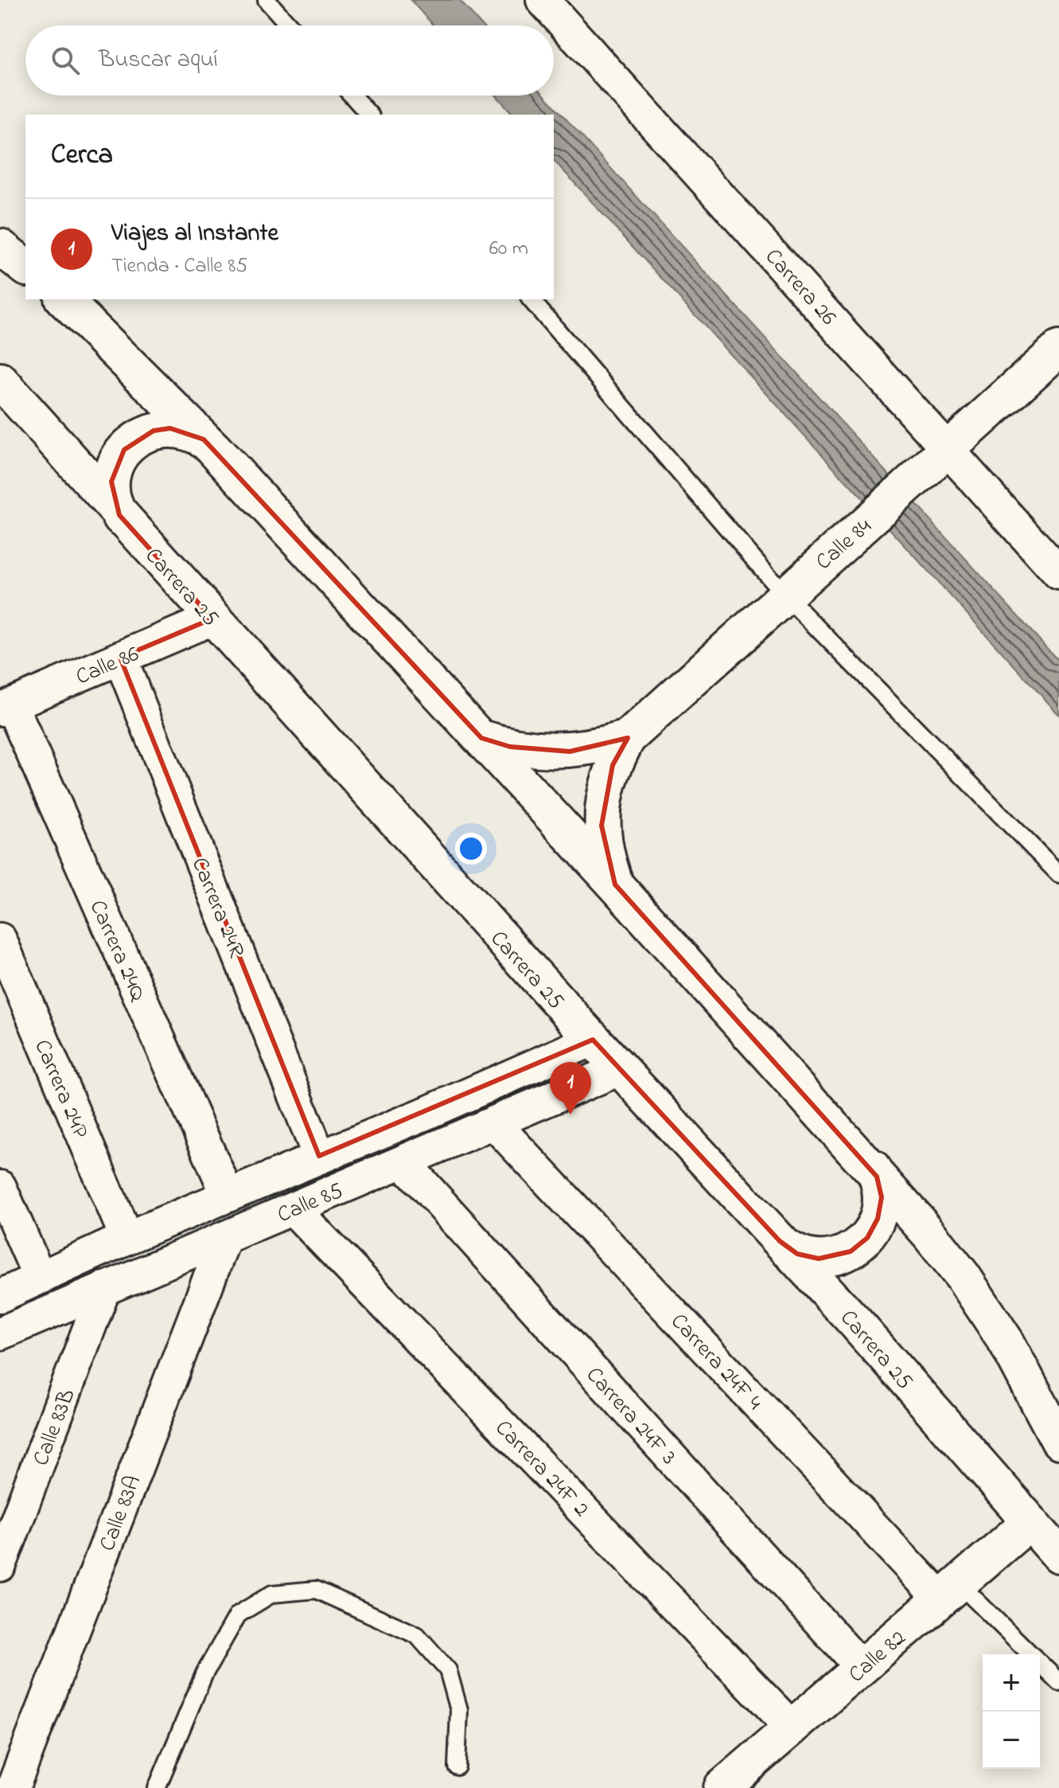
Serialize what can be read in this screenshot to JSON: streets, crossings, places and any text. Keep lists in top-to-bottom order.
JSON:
{
  "streets": {
    "main road": ["Calle 84", "Carrera 25", "Calle 82"],
    "street": [
      "Carrera 26",
      "Calle 86",
      "Carrera 24R",
      "Carrera 24Q",
      "Carrera 24P",
      "Calle 85",
      "Carrera 24F 4",
      "Carrera 24F 3",
      "Calle 83B",
      "Carrera 24F 2",
      "Calle 83A"
    ]
  },
  "crossings": [
    ["Carrera 26", "Calle 84"],
    ["Carrera 25", "Calle 86"],
    ["Carrera 25", "Calle 85"],
    ["Carrera 25", "Calle 82"],
    ["Calle 86", "Carrera 24R"],
    ["Calle 86", "Carrera 24Q"],
    ["Calle 85", "Carrera 24F 4"],
    ["Calle 85", "Carrera 24F 3"],
    ["Calle 85", "Calle 83B"],
    ["Calle 85", "Carrera 24F 2"],
    ["Calle 85", "Calle 83A"],
    ["Carrera 24F 4", "Calle 82"],
    ["Carrera 24F 3", "Calle 82"],
    ["Carrera 24F 2", "Calle 82"]
  ],
  "page": {
    "search": "Buscar aquí",
    "heading": "Cerca",
    "list": [
      {
        "mark": "1",
        "name": "Viajes al Instante",
        "note": "Tienda · Calle 85",
        "value": "60 m"
      }
    ],
    "pins": "1",
    "map_buttons": ["+", "−"]
  }
}
